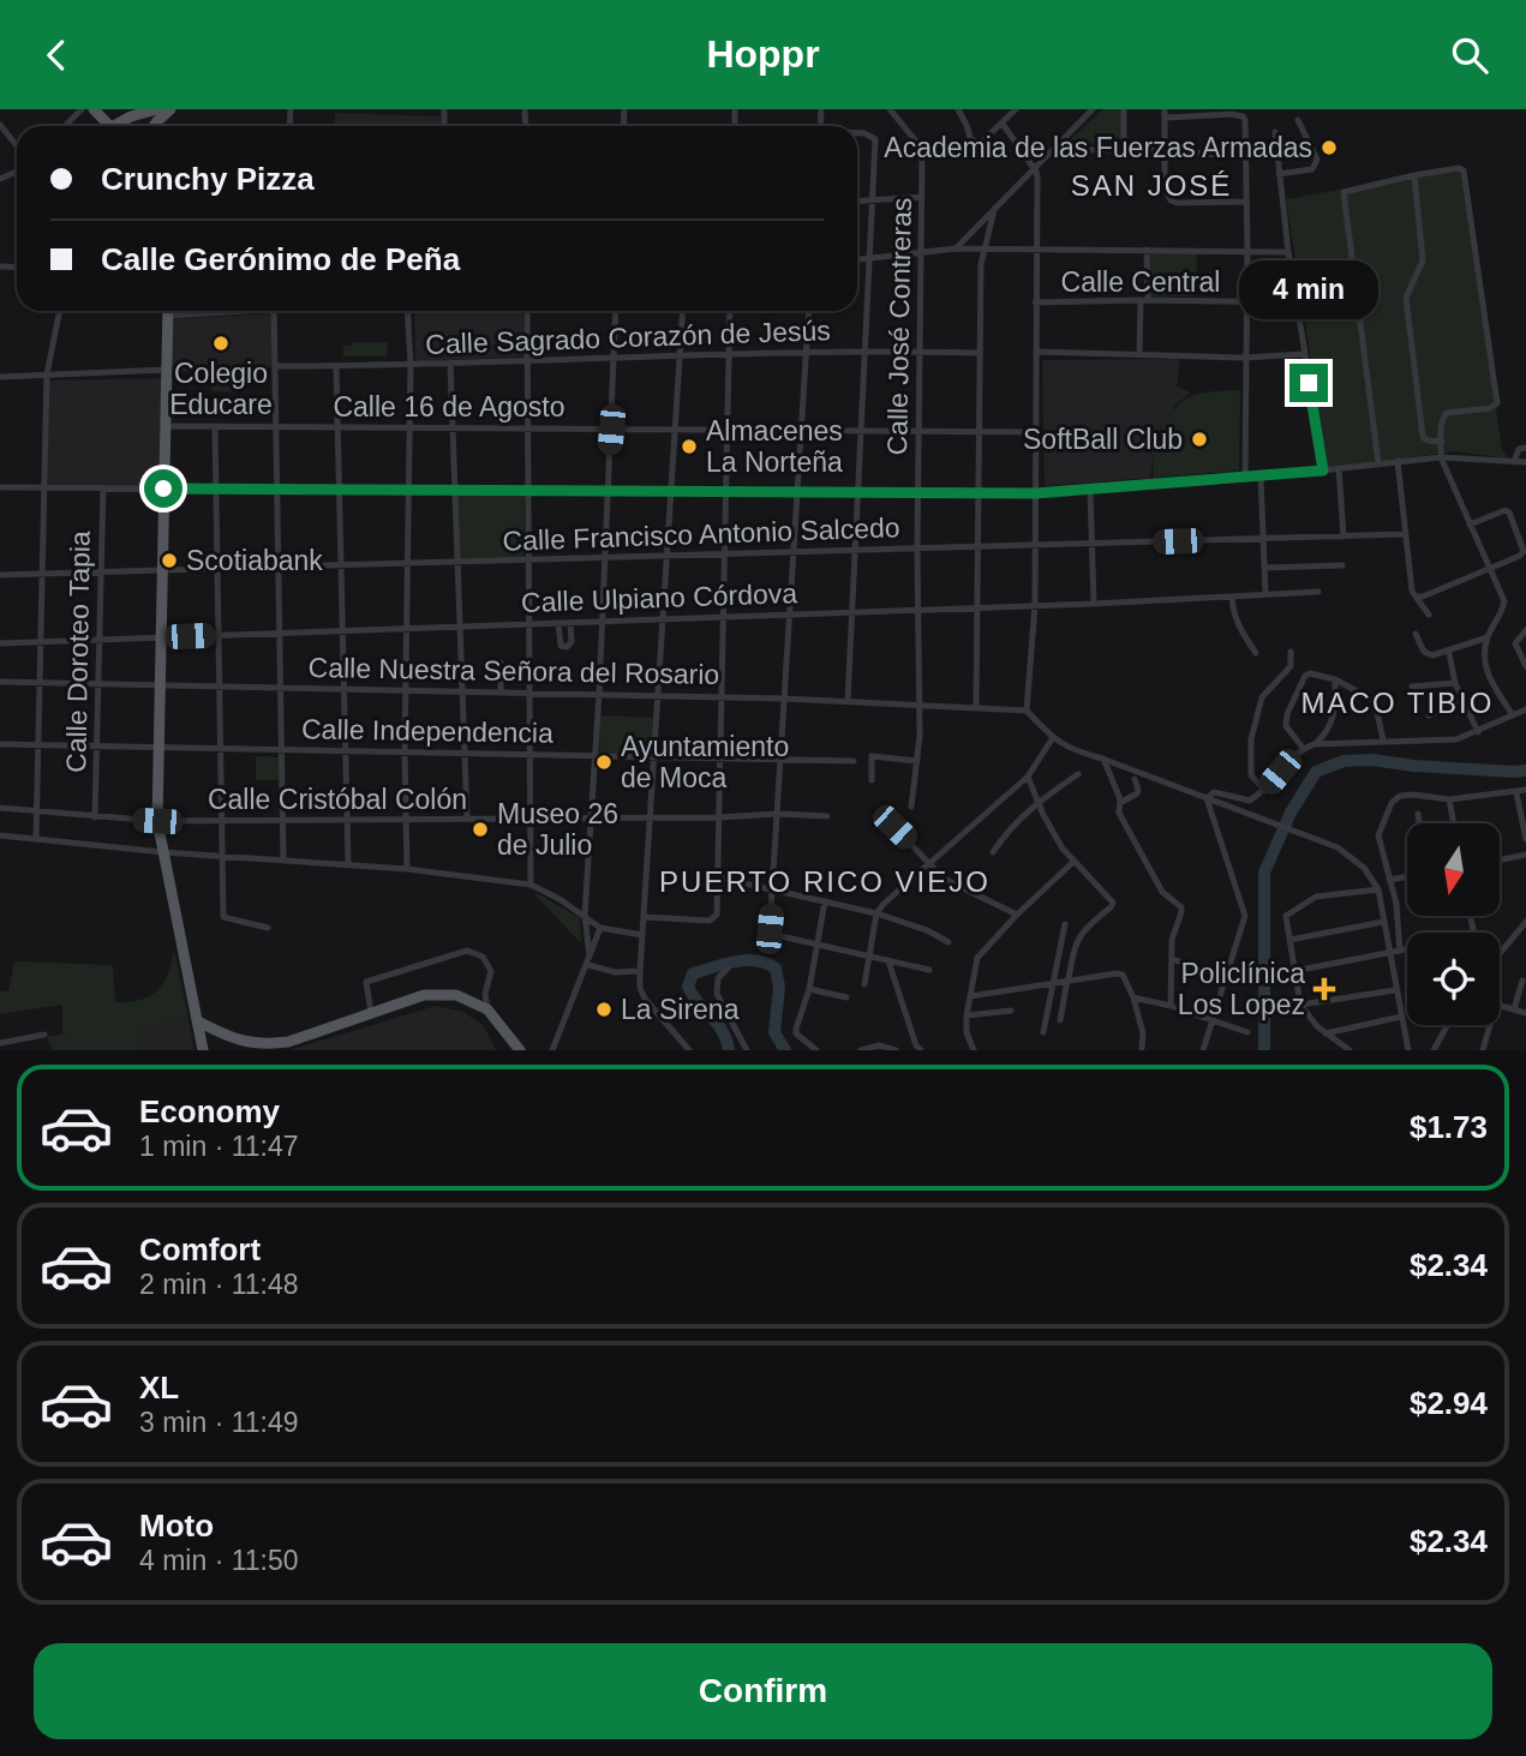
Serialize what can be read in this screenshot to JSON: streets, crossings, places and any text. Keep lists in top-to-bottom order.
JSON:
{
  "streets": {
    "street": [
      "Calle Central",
      "Calle José Contreras",
      "Calle Sagrado Corazón de Jesús",
      "Calle 16 de Agosto",
      "Calle Francisco Antonio Salcedo",
      "Calle Ulpiano Córdova",
      "Calle Doroteo Tapia",
      "Calle Nuestra Señora del Rosario",
      "Calle Independencia",
      "Calle Cristóbal Colón"
    ]
  },
  "crossings": [
    ["Calle José Contreras", "Calle Sagrado Corazón de Jesús"],
    ["Calle José Contreras", "Calle 16 de Agosto"],
    ["Calle José Contreras", "Calle Francisco Antonio Salcedo"],
    ["Calle José Contreras", "Calle Ulpiano Córdova"],
    ["Calle José Contreras", "Calle Nuestra Señora del Rosario"],
    ["Calle Francisco Antonio Salcedo", "Calle Doroteo Tapia"],
    ["Calle Ulpiano Córdova", "Calle Doroteo Tapia"],
    ["Calle Doroteo Tapia", "Calle Nuestra Señora del Rosario"],
    ["Calle Doroteo Tapia", "Calle Independencia"],
    ["Calle Doroteo Tapia", "Calle Cristóbal Colón"]
  ],
  "districts": ["SAN JOSÉ", "MACO TIBIO", "PUERTO RICO VIEJO"],
  "places": {
    "other": [
      "Academia de las Fuerzas Armadas",
      "Colegio Educare",
      "SoftBall Club",
      "Almacenes La Norteña",
      "Scotiabank",
      "Ayuntamiento de Moca",
      "Museo 26 de Julio",
      "La Sirena"
    ],
    "health": ["Policlínica Los Lopez"]
  },
  "north": "bottom",
  "page": {
    "header": "Hoppr",
    "banner": ["Crunchy Pizza", "Calle Gerónimo de Peña"],
    "bubble": "4 min",
    "list": [
      {
        "name": "Economy",
        "note": "1 min · 11:47",
        "value": "$1.73"
      },
      {
        "name": "Comfort",
        "note": "2 min · 11:48",
        "value": "$2.34"
      },
      {
        "name": "XL",
        "note": "3 min · 11:49",
        "value": "$2.94"
      },
      {
        "name": "Moto",
        "note": "4 min · 11:50",
        "value": "$2.34"
      }
    ],
    "buttons": "Confirm"
  }
}
